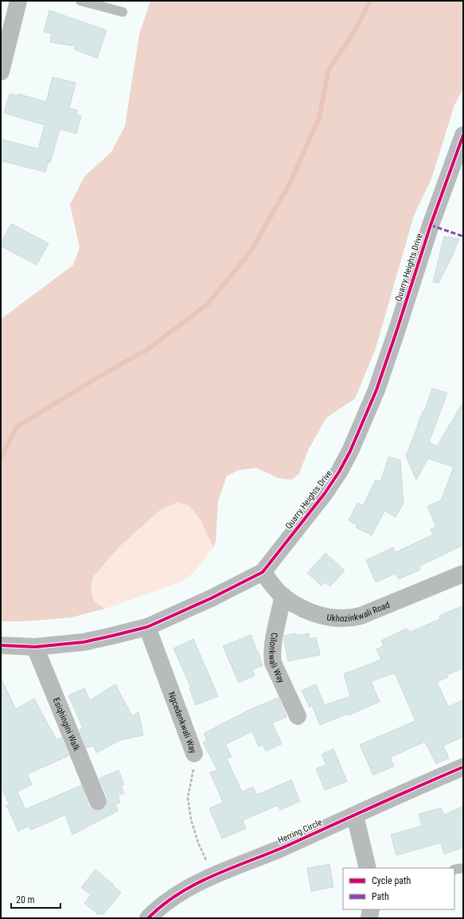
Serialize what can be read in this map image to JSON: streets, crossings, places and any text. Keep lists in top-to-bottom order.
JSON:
{
  "streets": {
    "street": [
      "Quarry Heights Drive",
      "Ukhozinkwali Road",
      "Cilonkwali Way",
      "Ngcedenkwali Way",
      "Esiqhingini Walk",
      "Herring Circle"
    ]
  },
  "crossings": [
    ["Quarry Heights Drive", "Ukhozinkwali Road"],
    ["Quarry Heights Drive", "Ngcedenkwali Way"],
    ["Quarry Heights Drive", "Esiqhingini Walk"],
    ["Ukhozinkwali Road", "Cilonkwali Way"],
    ["Ngcedenkwali Way", "Herring Circle"]
  ],
  "legend": ["Cycle path", "Path"],
  "scale_bar": "20 m"
}
